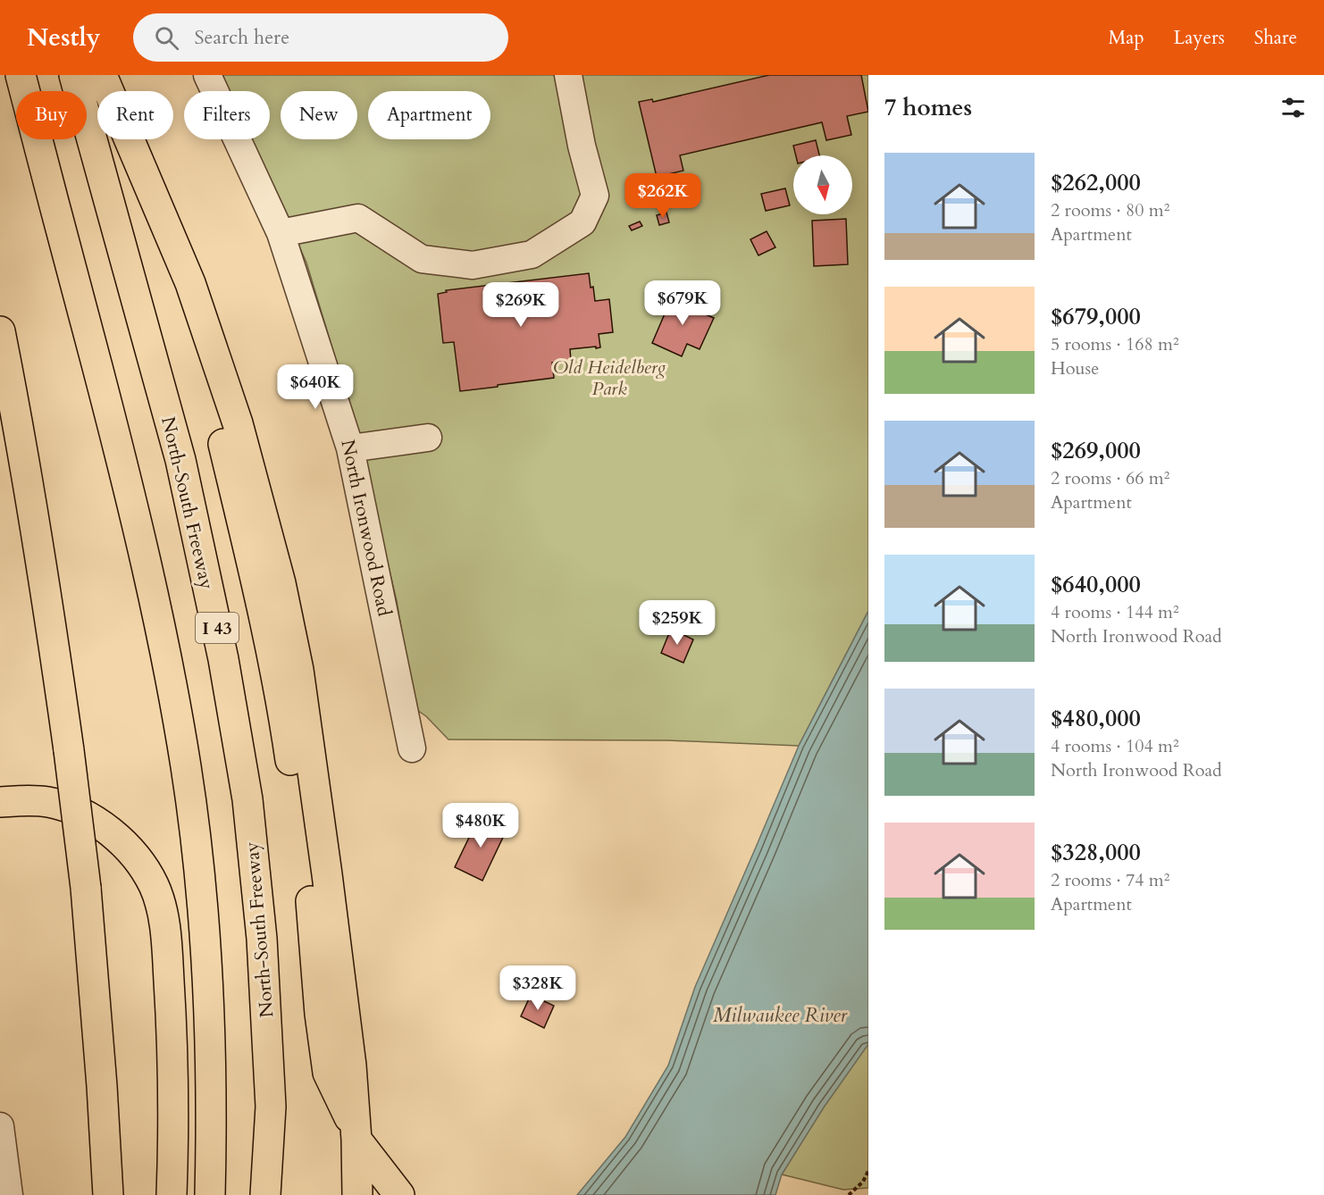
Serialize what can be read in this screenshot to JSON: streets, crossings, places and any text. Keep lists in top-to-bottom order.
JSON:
{
  "streets": {
    "highway": ["North-South Freeway", "I 43"],
    "street": ["North Ironwood Road"]
  },
  "water": ["Milwaukee River"],
  "parks": ["Old Heidelberg Park"],
  "north": "bottom",
  "page": {
    "header": "Nestly",
    "search": "Search here",
    "nav": ["Map", "Layers", "Share"],
    "heading": "7 homes",
    "chip": [
      "Buy",
      "Rent",
      "Filters",
      "New",
      "Apartment"
    ],
    "list": [
      {
        "name": "$262,000",
        "note": "2 rooms · 80 m² · Apartment"
      },
      {
        "name": "$679,000",
        "note": "5 rooms · 168 m² · House"
      },
      {
        "name": "$269,000",
        "note": "2 rooms · 66 m² · Apartment"
      },
      {
        "name": "$640,000",
        "note": "4 rooms · 144 m² · North Ironwood Road"
      },
      {
        "name": "$480,000",
        "note": "4 rooms · 104 m² · North Ironwood Road"
      },
      {
        "name": "$328,000",
        "note": "2 rooms · 74 m² · Apartment"
      }
    ],
    "price": [
      "$262K",
      "$679K",
      "$269K",
      "$640K",
      "$259K",
      "$480K",
      "$328K"
    ]
  }
}
